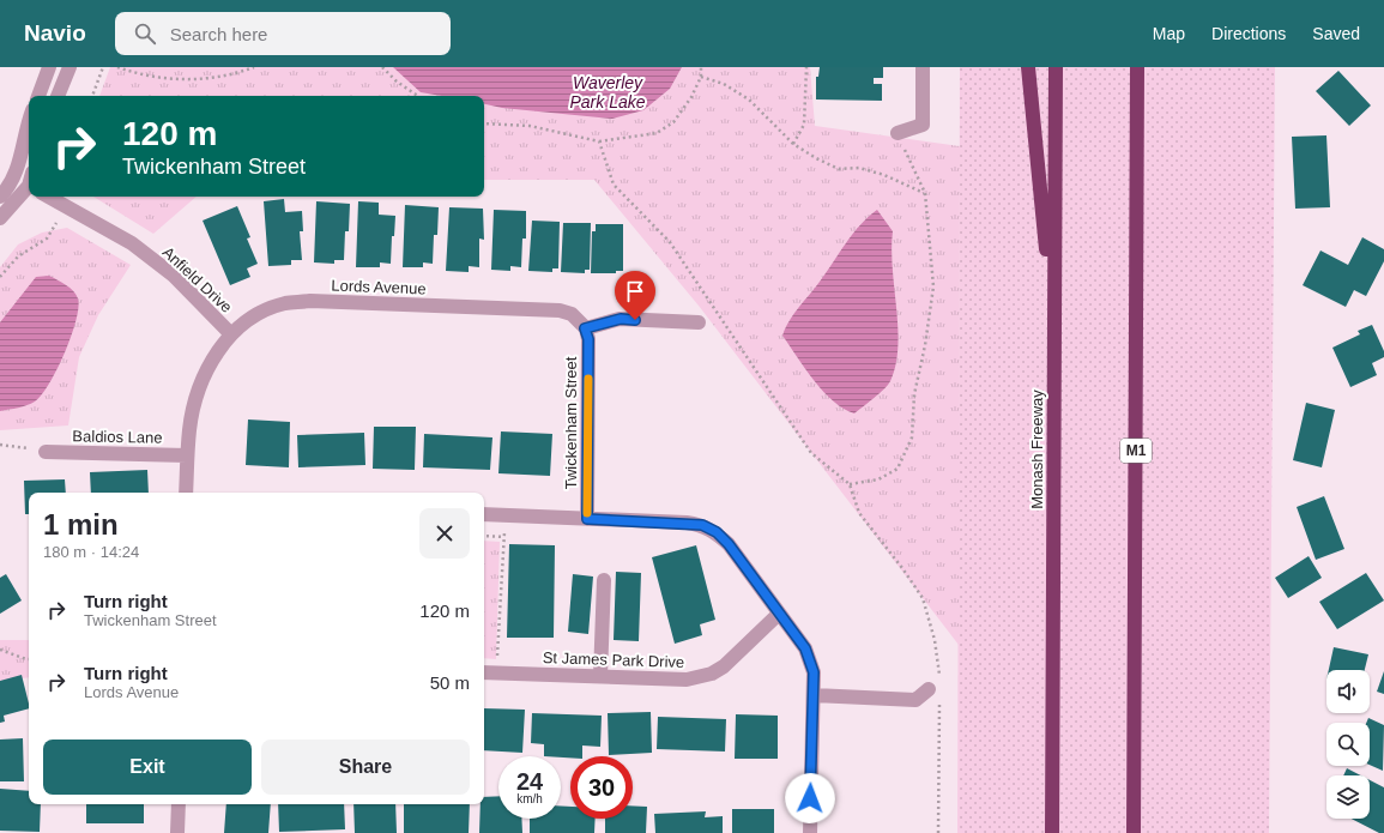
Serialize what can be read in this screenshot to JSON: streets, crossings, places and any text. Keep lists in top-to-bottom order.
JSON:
{
  "streets": {
    "highway": ["Monash Freeway", "M1"],
    "street": [
      "Anfield Drive",
      "Lords Avenue",
      "Twickenham Street",
      "Baldios Lane",
      "St James Park Drive"
    ]
  },
  "crossings": [
    ["Anfield Drive", "Lords Avenue"],
    ["Lords Avenue", "Twickenham Street"],
    ["Lords Avenue", "Baldios Lane"]
  ],
  "water": ["Waverley Park Lake"],
  "page": {
    "header": "Navio",
    "search": "Search here",
    "nav": ["Map", "Directions", "Saved"],
    "turn": ["120 m", "Twickenham Street"],
    "heading": ["1 min", "180 m · 14:24"],
    "list": [
      {
        "name": "Turn right",
        "note": "Twickenham Street",
        "value": "120 m"
      },
      {
        "name": "Turn right",
        "note": "Lords Avenue",
        "value": "50 m"
      }
    ],
    "buttons": ["Exit", "Share"],
    "speed": "24 km/h",
    "limit": "30"
  }
}
